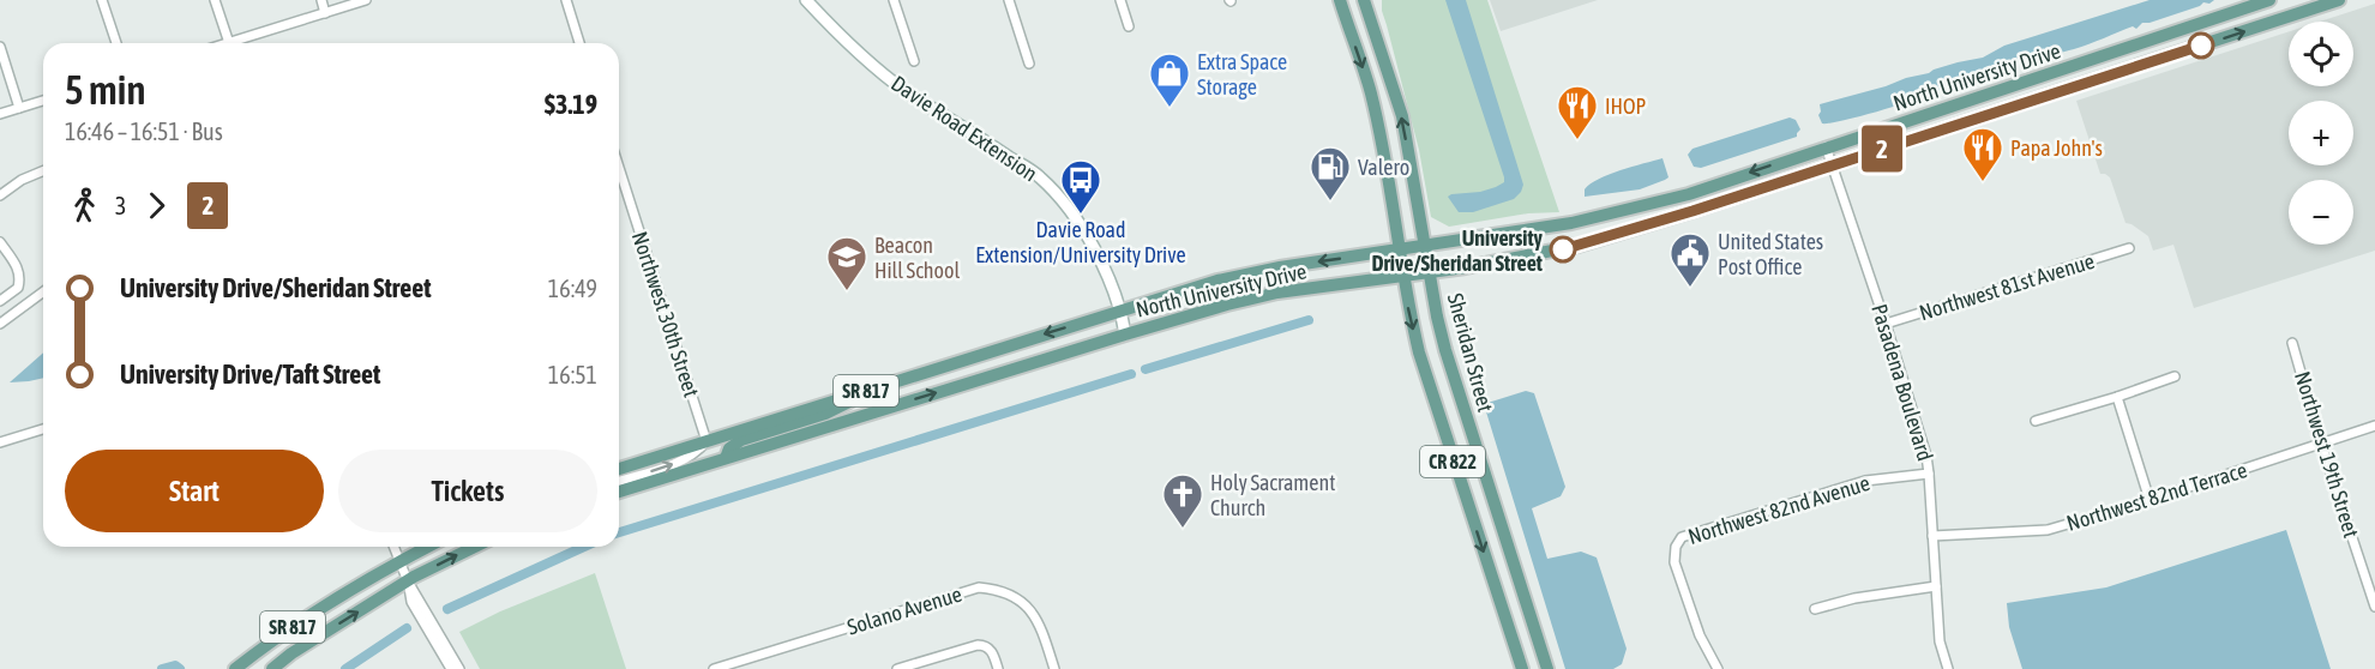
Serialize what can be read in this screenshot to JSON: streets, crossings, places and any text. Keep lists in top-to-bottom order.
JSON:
{
  "streets": {
    "main road": [
      "North University Drive",
      "Davie Road Extension",
      "Sheridan Street",
      "SR 817",
      "CR 822"
    ],
    "street": [
      "Northwest 81st Avenue",
      "Northwest 30th Street",
      "Pasadena Boulevard",
      "Northwest 19th Street",
      "Northwest 82nd Terrace",
      "Northwest 82nd Avenue",
      "Solano Avenue"
    ]
  },
  "crossings": [
    ["North University Drive", "Davie Road Extension"],
    ["North University Drive", "Northwest 30th Street"],
    ["North University Drive", "Sheridan Street"],
    ["North University Drive", "Pasadena Boulevard"],
    ["North University Drive", "CR 822"],
    ["Northwest 81st Avenue", "Pasadena Boulevard"],
    ["Pasadena Boulevard", "Northwest 82nd Terrace"],
    ["Pasadena Boulevard", "Northwest 82nd Avenue"],
    ["Northwest 19th Street", "Northwest 82nd Terrace"]
  ],
  "places": {
    "shop": ["Extra Space Storage"],
    "restaurant": ["IHOP", "Papa John's"],
    "fuel station": ["Valero"],
    "bus stop": ["Davie Road Extension/University Drive"],
    "other": ["University Drive/Sheridan Street"],
    "public building": ["United States Post Office"],
    "school or university": ["Beacon Hill School"],
    "church": ["Holy Sacrament Church"]
  },
  "lines": ["bus line 2"],
  "page": {
    "on_map": "2",
    "map_buttons": ["+", "−"],
    "heading": ["5 min", "16:46 – 16:51 · Bus", "$3.19"],
    "legs": ["3", "2"],
    "list": [
      {
        "name": "University Drive/Sheridan Street",
        "value": "16:49"
      },
      {
        "name": "University Drive/Taft Street",
        "value": "16:51"
      }
    ],
    "buttons": ["Start", "Tickets"]
  }
}
